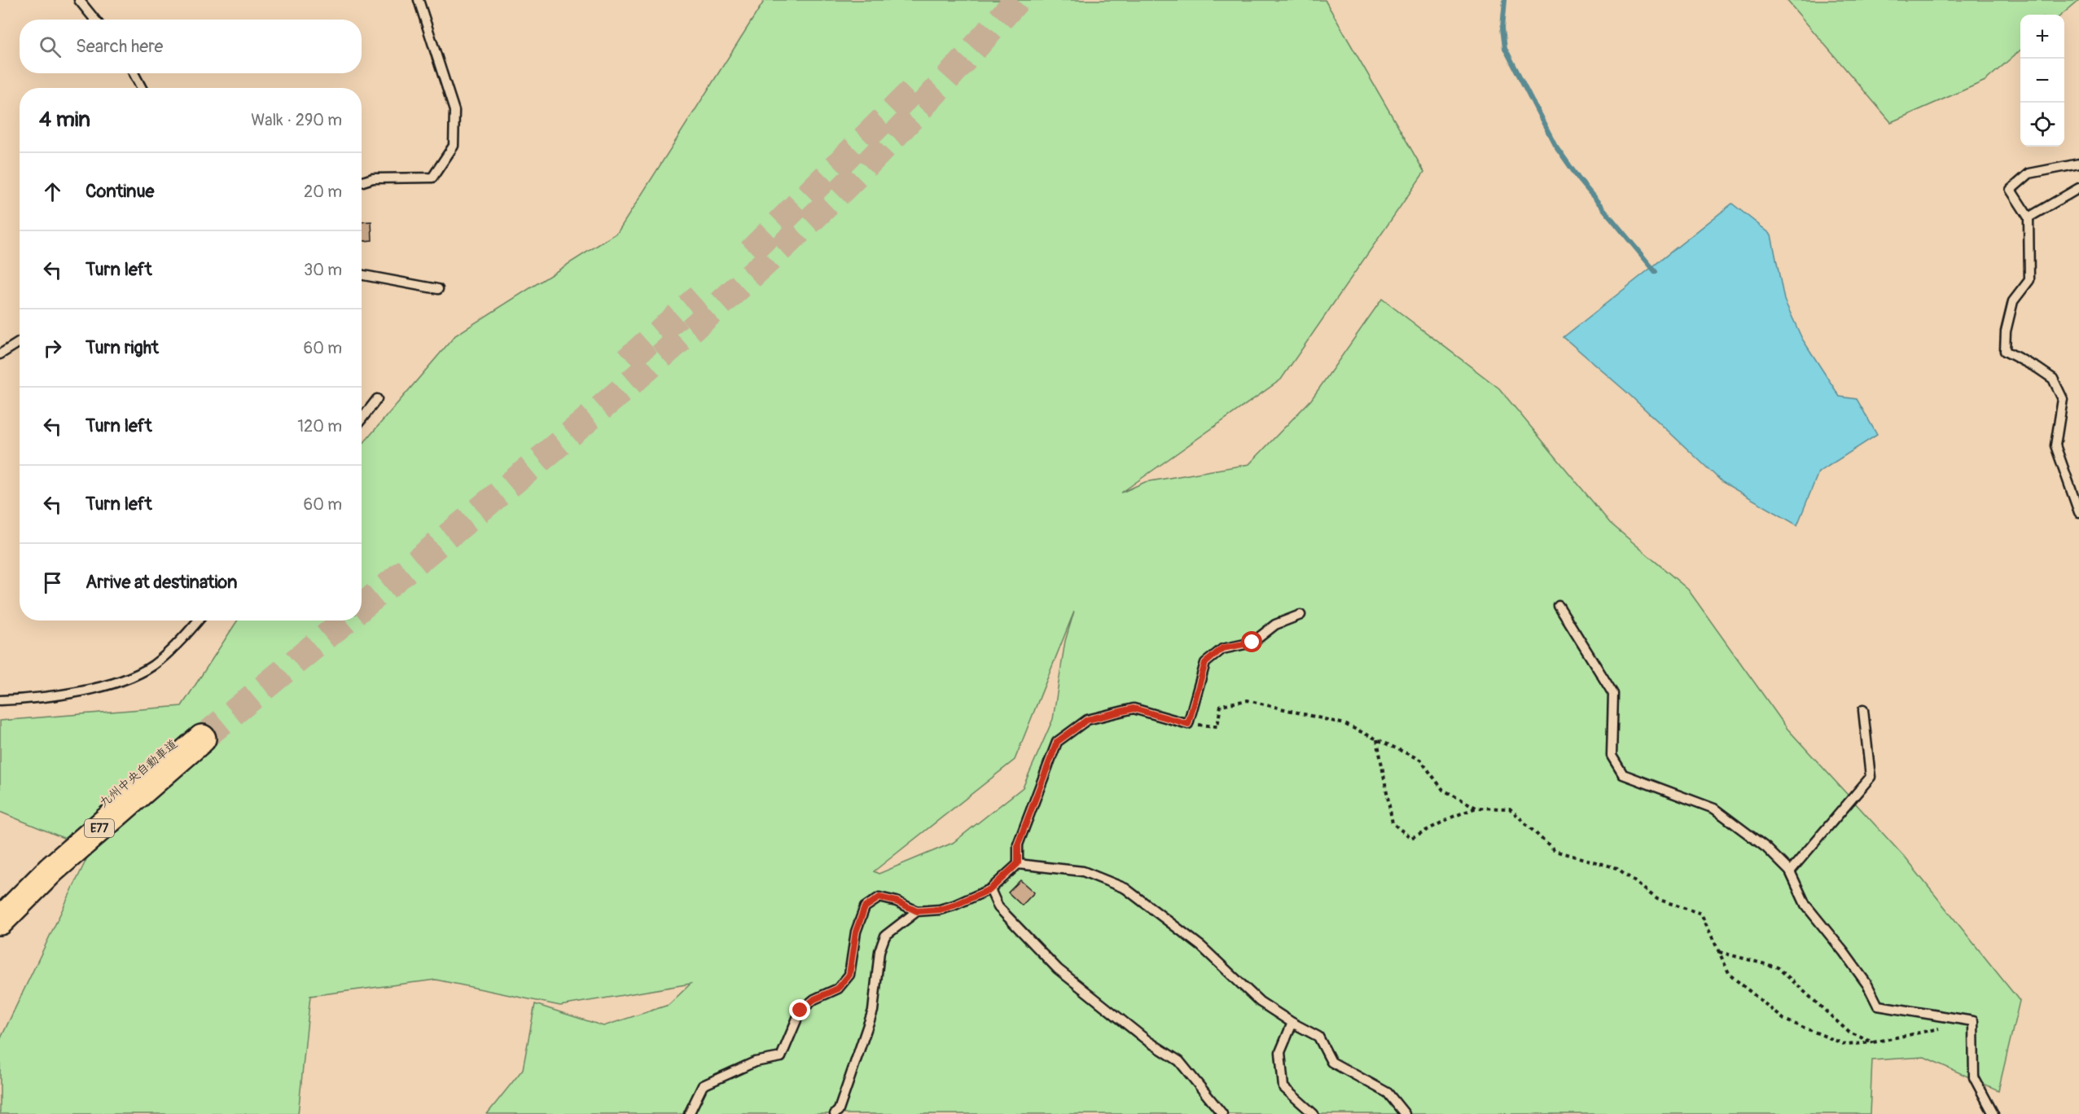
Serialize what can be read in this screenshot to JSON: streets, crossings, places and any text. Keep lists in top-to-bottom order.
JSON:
{
  "streets": {
    "highway": ["九州中央自動車道", "E77"]
  },
  "page": {
    "map_buttons": ["+", "−"],
    "search": "Search here",
    "heading": ["4 min", "Walk · 290 m"],
    "list": [
      ["Continue", "20 m"],
      ["Turn left", "30 m"],
      ["Turn right", "60 m"],
      ["Turn left", "120 m"],
      ["Turn left", "60 m"],
      "Arrive at destination"
    ]
  }
}
